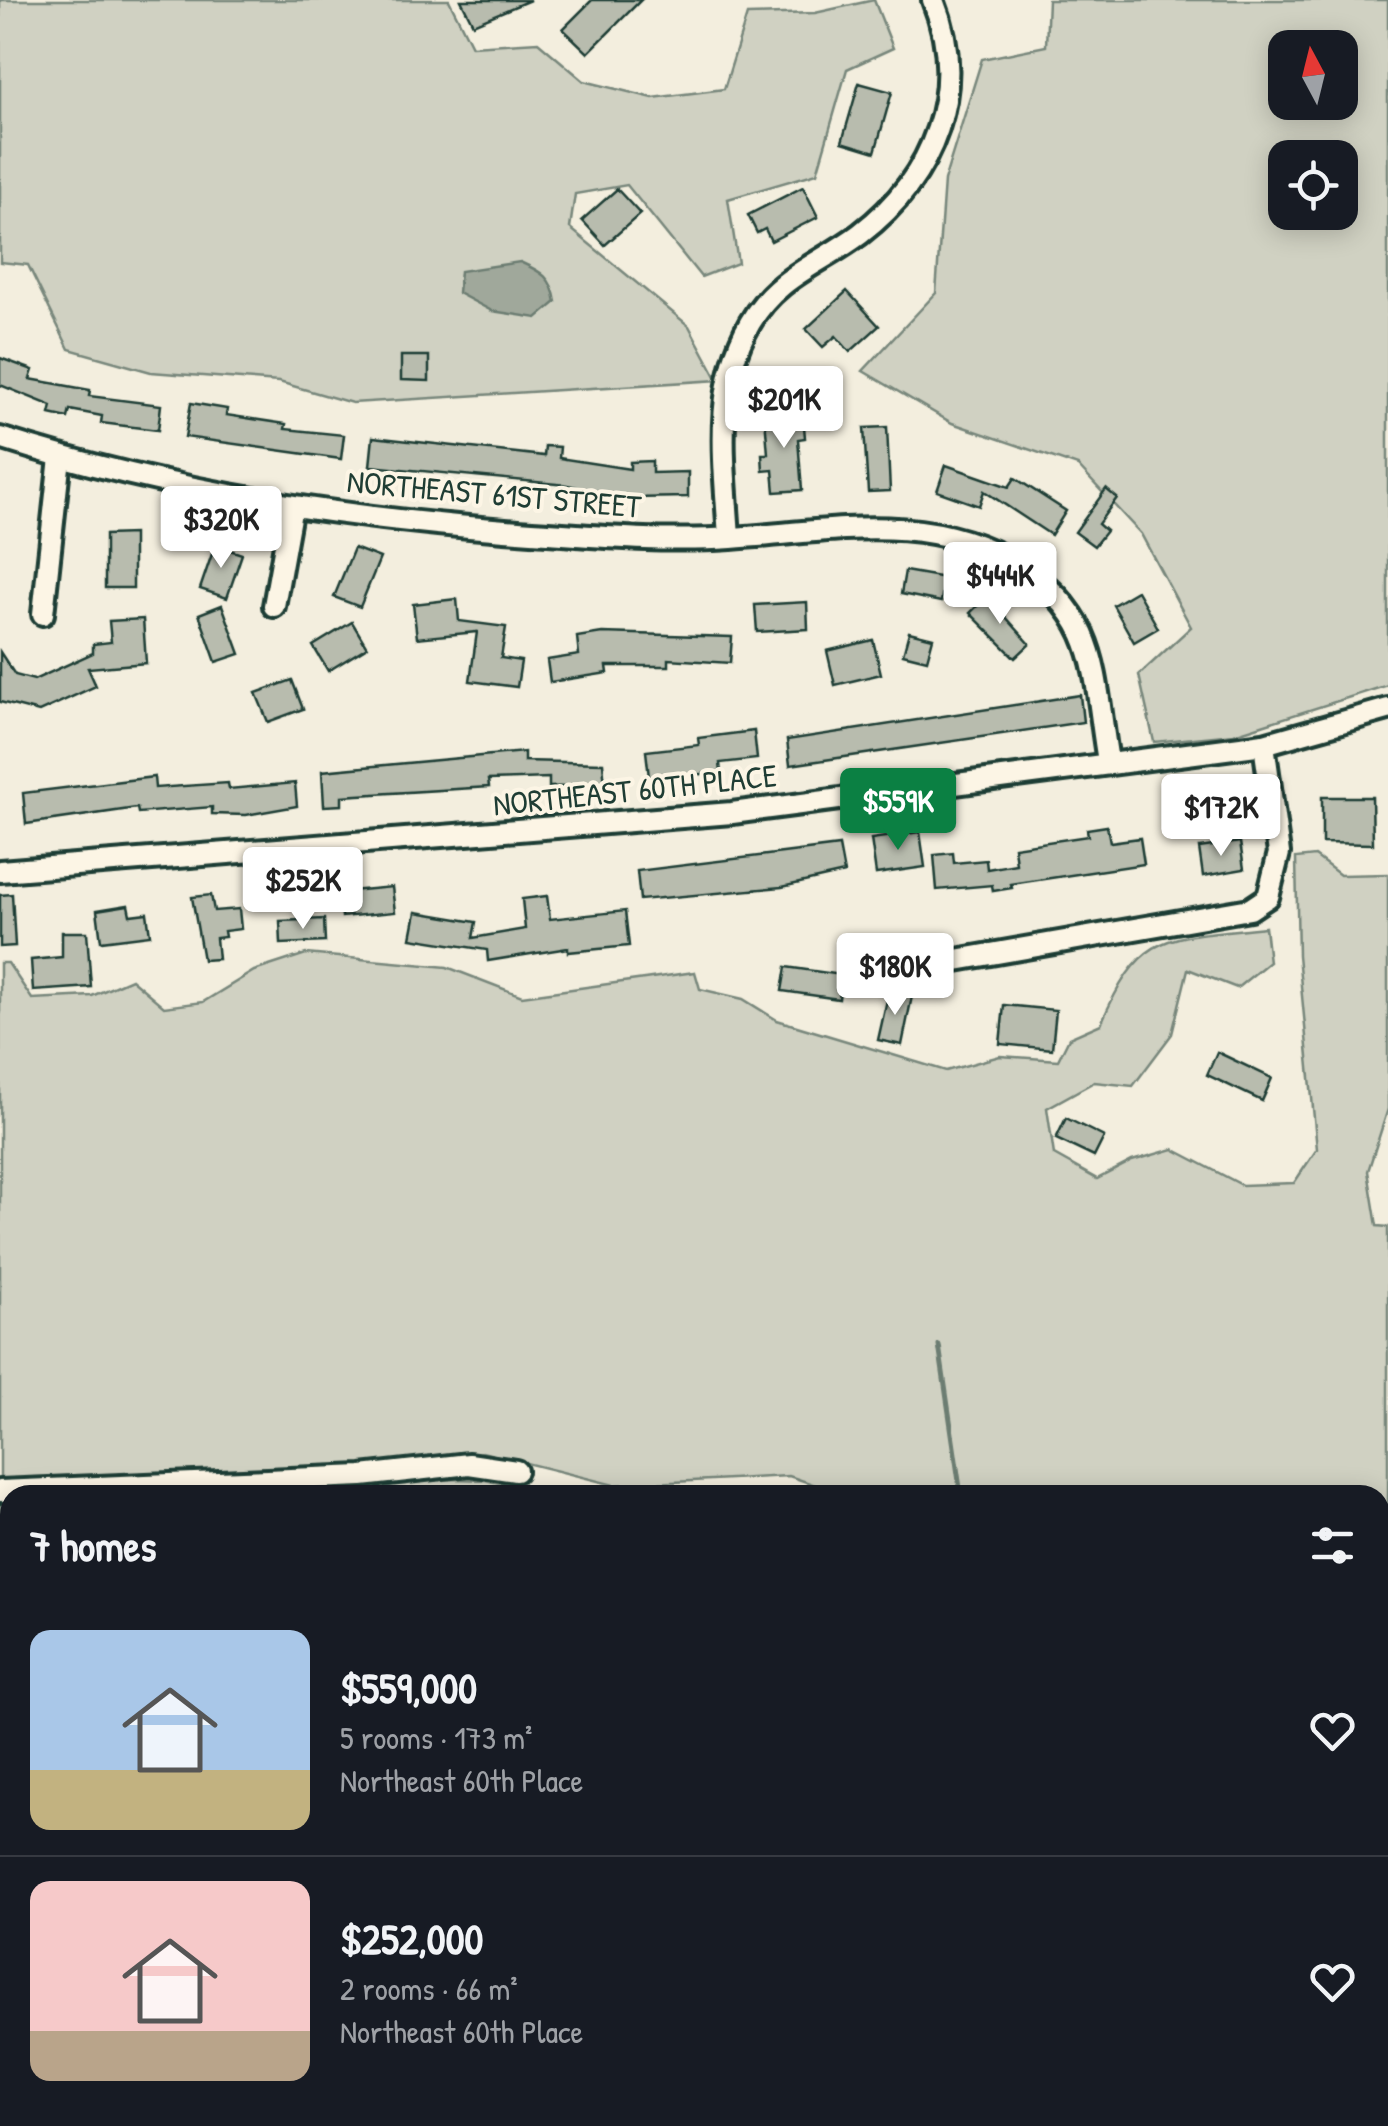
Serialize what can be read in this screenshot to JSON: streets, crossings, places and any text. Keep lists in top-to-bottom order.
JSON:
{
  "streets": {
    "street": ["NORTHEAST 61ST STREET", "NORTHEAST 60TH PLACE"]
  },
  "crossings": [
    ["NORTHEAST 61ST STREET", "NORTHEAST 60TH PLACE"]
  ],
  "north": "top",
  "page": {
    "price": [
      "$201K",
      "$320K",
      "$444K",
      "$559K",
      "$172K",
      "$252K",
      "$180K"
    ],
    "heading": "7 homes",
    "list": [
      {
        "name": "$559,000",
        "note": "5 rooms · 173 m² · Northeast 60th Place"
      },
      {
        "name": "$252,000",
        "note": "2 rooms · 66 m² · Northeast 60th Place"
      }
    ]
  }
}
